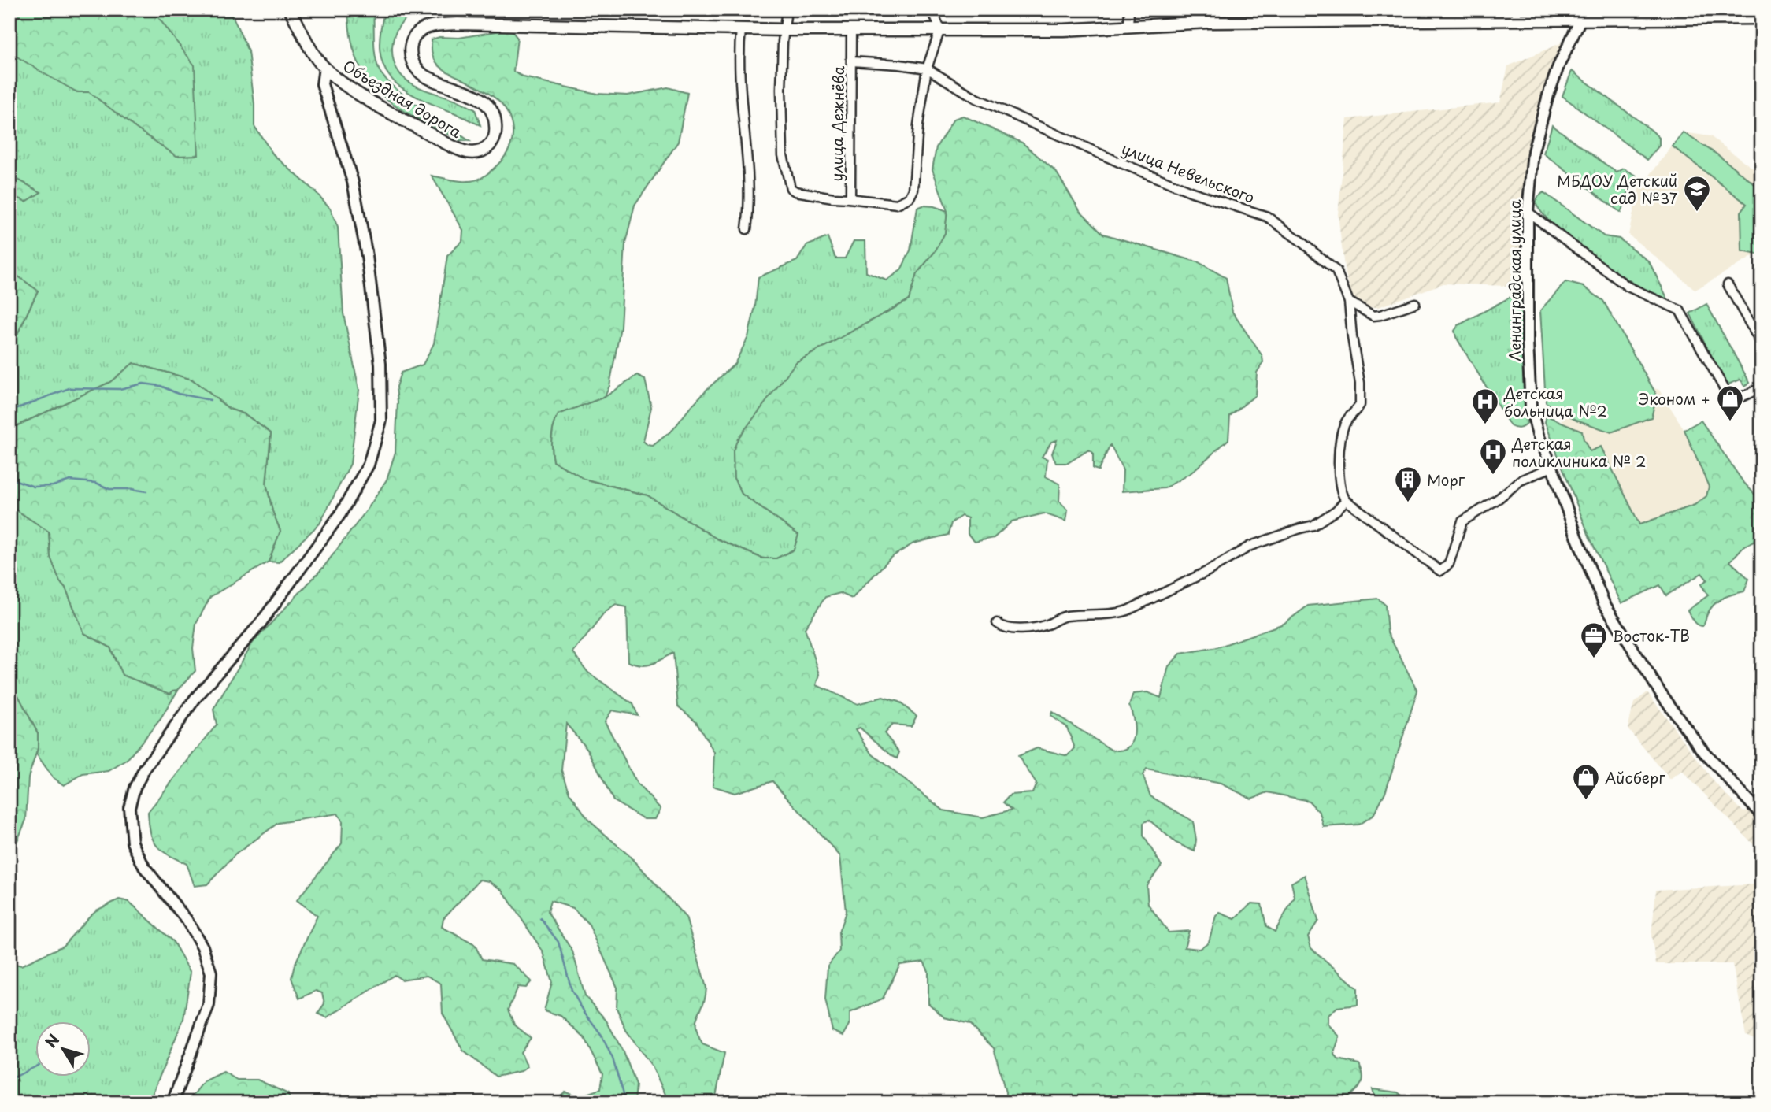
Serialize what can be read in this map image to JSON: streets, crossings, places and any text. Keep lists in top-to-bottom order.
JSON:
{
  "streets": {
    "main road": ["Объездная дорога"],
    "street": ["улица Дежнёва", "улица Невельского", "Ленинградская улица"]
  },
  "places": {
    "school or university": ["МБДОУ Детский сад №37"],
    "shop": ["Эконом +", "Айсберг"],
    "hospital": ["Детская больница №2", "Детская поликлиника № 2"],
    "building": ["Морг"],
    "office": ["Восток-ТВ"]
  },
  "north": "top left"
}
